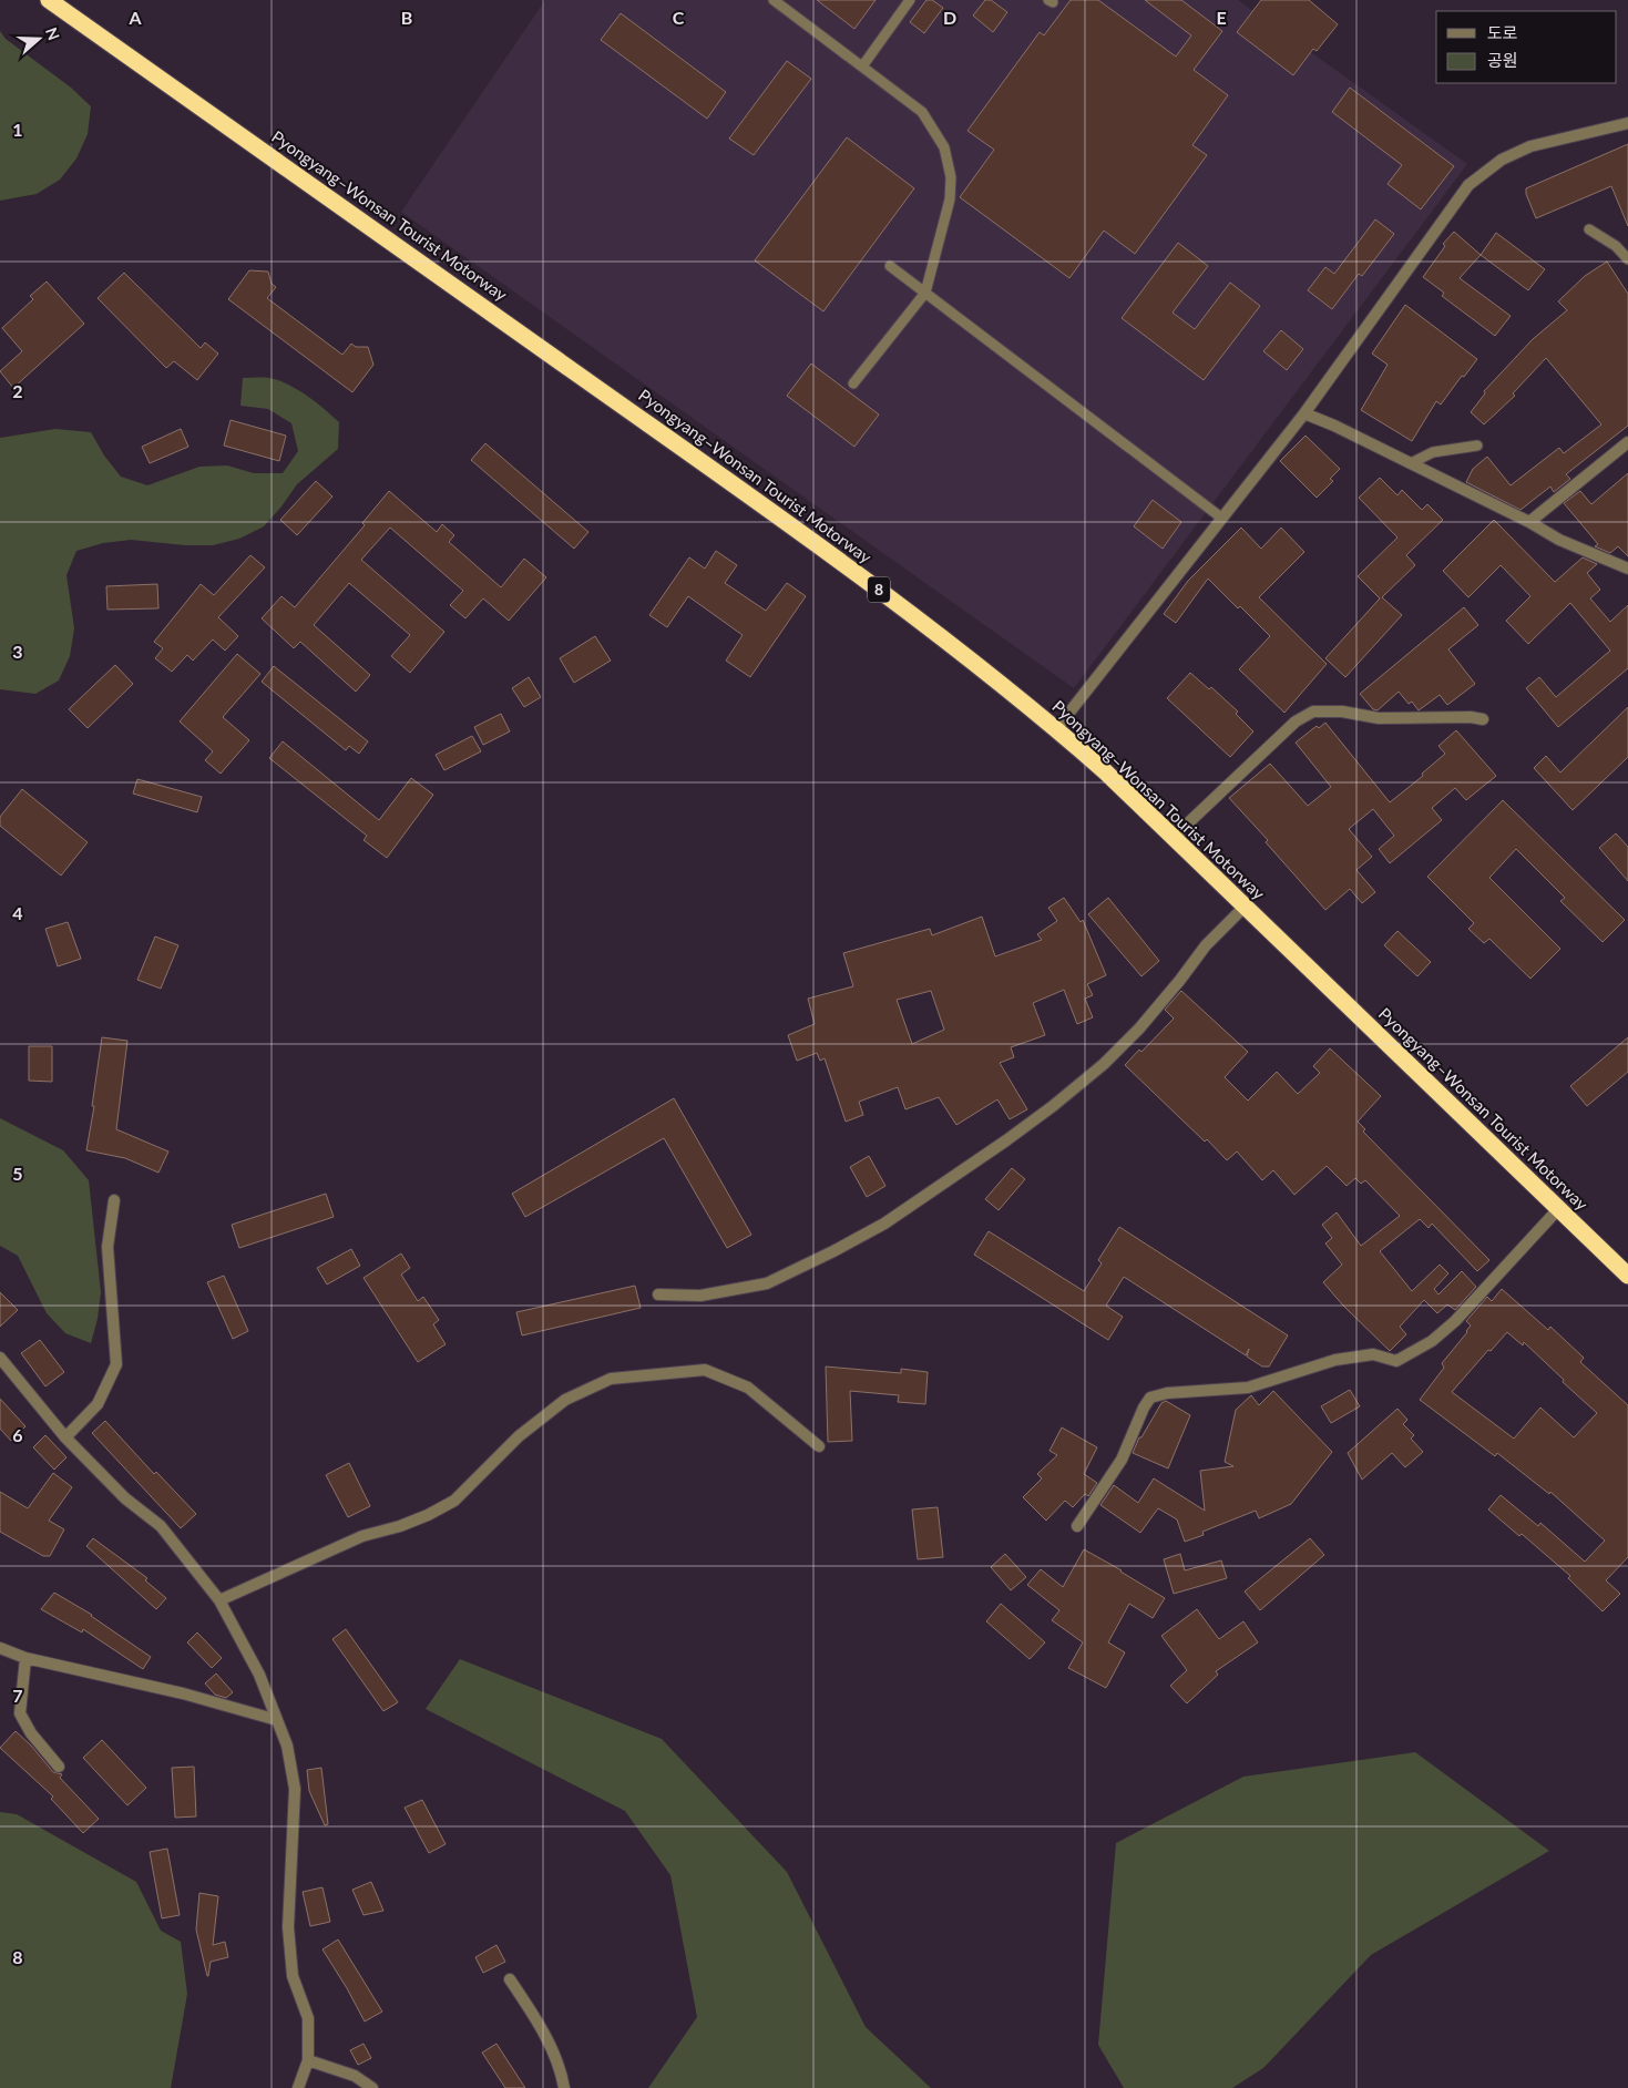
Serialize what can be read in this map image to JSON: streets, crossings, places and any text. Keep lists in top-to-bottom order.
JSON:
{
  "streets": {
    "highway": ["Pyongyang–Wonsan Tourist Motorway", "8"]
  },
  "legend": ["도로", "공원"],
  "north": "right",
  "grid": {
    "columns": [
      "A",
      "B",
      "C",
      "D",
      "E"
    ],
    "rows": [
      "1",
      "2",
      "3",
      "4",
      "5",
      "6",
      "7",
      "8"
    ]
  }
}
